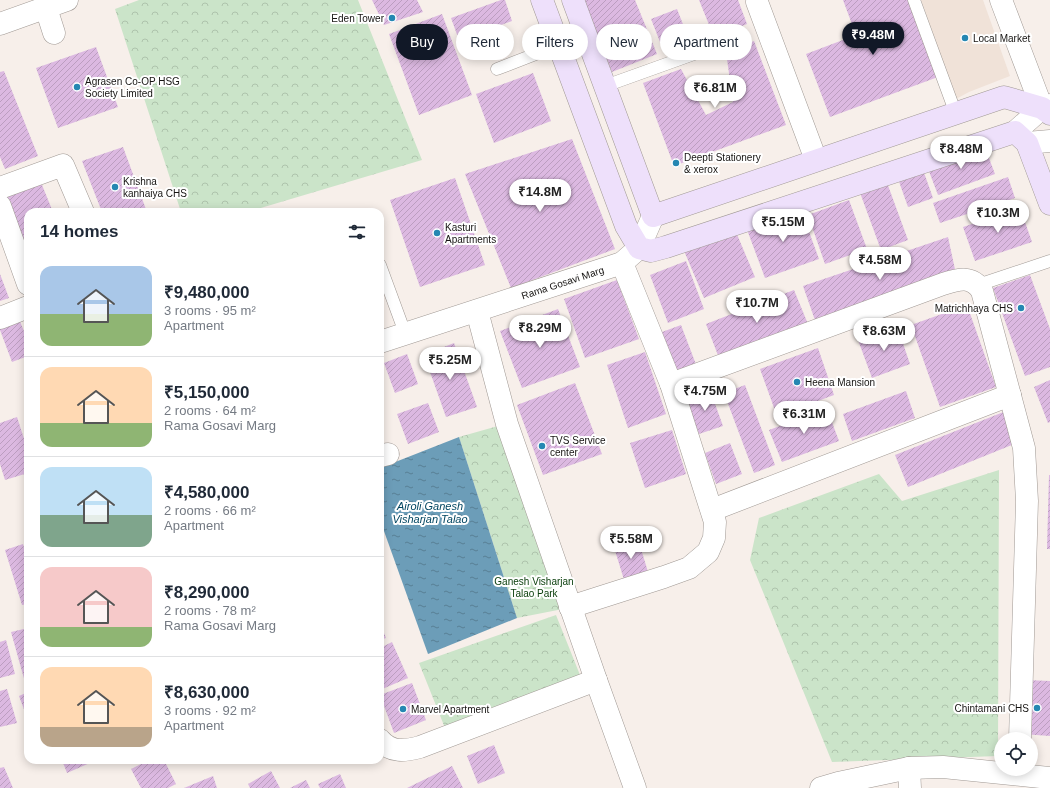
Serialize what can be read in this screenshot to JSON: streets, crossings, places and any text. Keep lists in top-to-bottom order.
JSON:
{
  "streets": {
    "street": ["Rama Gosavi Marg"]
  },
  "water": ["Airoli Ganesh Visharjan Talao"],
  "parks": ["Ganesh Visharjan Talao Park"],
  "places": [
    "Eden Tower",
    "Local Market",
    "Agrasen Co-OP HSG Society Limited",
    "Deepti Stationery & xerox",
    "Krishna kanhaiya CHS",
    "Kasturi Apartments",
    "Matrichhaya CHS",
    "Heena Mansion",
    "TVS Service center",
    "Chintamani CHS",
    "Marvel Apartment"
  ],
  "page": {
    "price": [
      "₹9.48M",
      "₹6.81M",
      "₹8.48M",
      "₹14.8M",
      "₹10.3M",
      "₹5.15M",
      "₹4.58M",
      "₹10.7M",
      "₹8.29M",
      "₹8.63M",
      "₹5.25M",
      "₹4.75M",
      "₹6.31M",
      "₹5.58M"
    ],
    "chip": [
      "Buy",
      "Rent",
      "Filters",
      "New",
      "Apartment"
    ],
    "heading": "14 homes",
    "list": [
      {
        "name": "₹9,480,000",
        "note": "3 rooms · 95 m² · Apartment"
      },
      {
        "name": "₹5,150,000",
        "note": "2 rooms · 64 m² · Rama Gosavi Marg"
      },
      {
        "name": "₹4,580,000",
        "note": "2 rooms · 66 m² · Apartment"
      },
      {
        "name": "₹8,290,000",
        "note": "2 rooms · 78 m² · Rama Gosavi Marg"
      },
      {
        "name": "₹8,630,000",
        "note": "3 rooms · 92 m² · Apartment"
      }
    ]
  }
}
